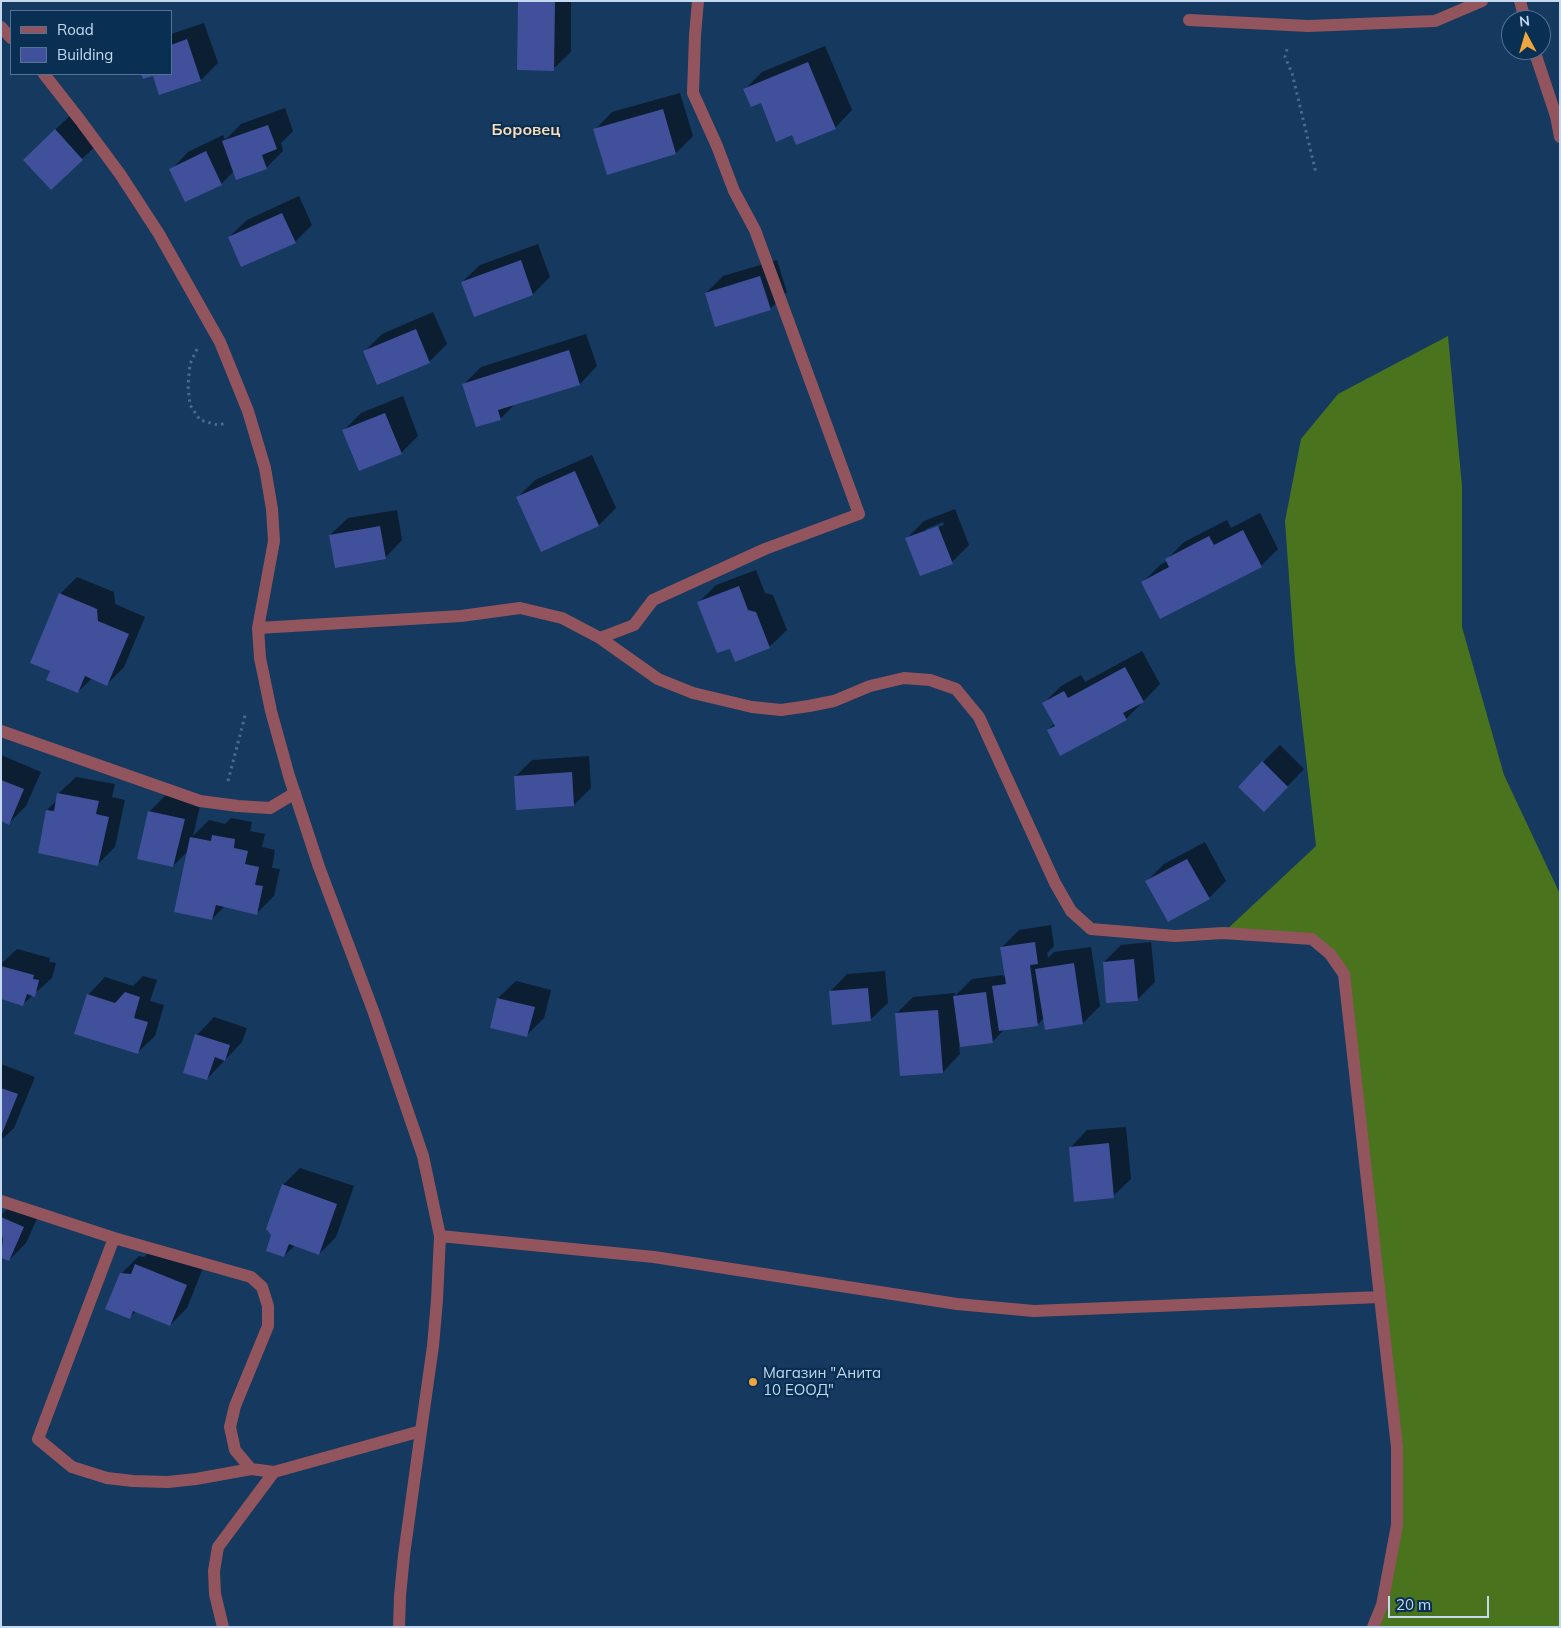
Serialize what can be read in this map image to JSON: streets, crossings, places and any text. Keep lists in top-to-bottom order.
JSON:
{
  "districts": ["Боровец"],
  "places": ["Магазин \"Анита 10 ЕООД\""],
  "legend": ["Road", "Building"],
  "scale_bar": "20 m",
  "north": "top"
}
